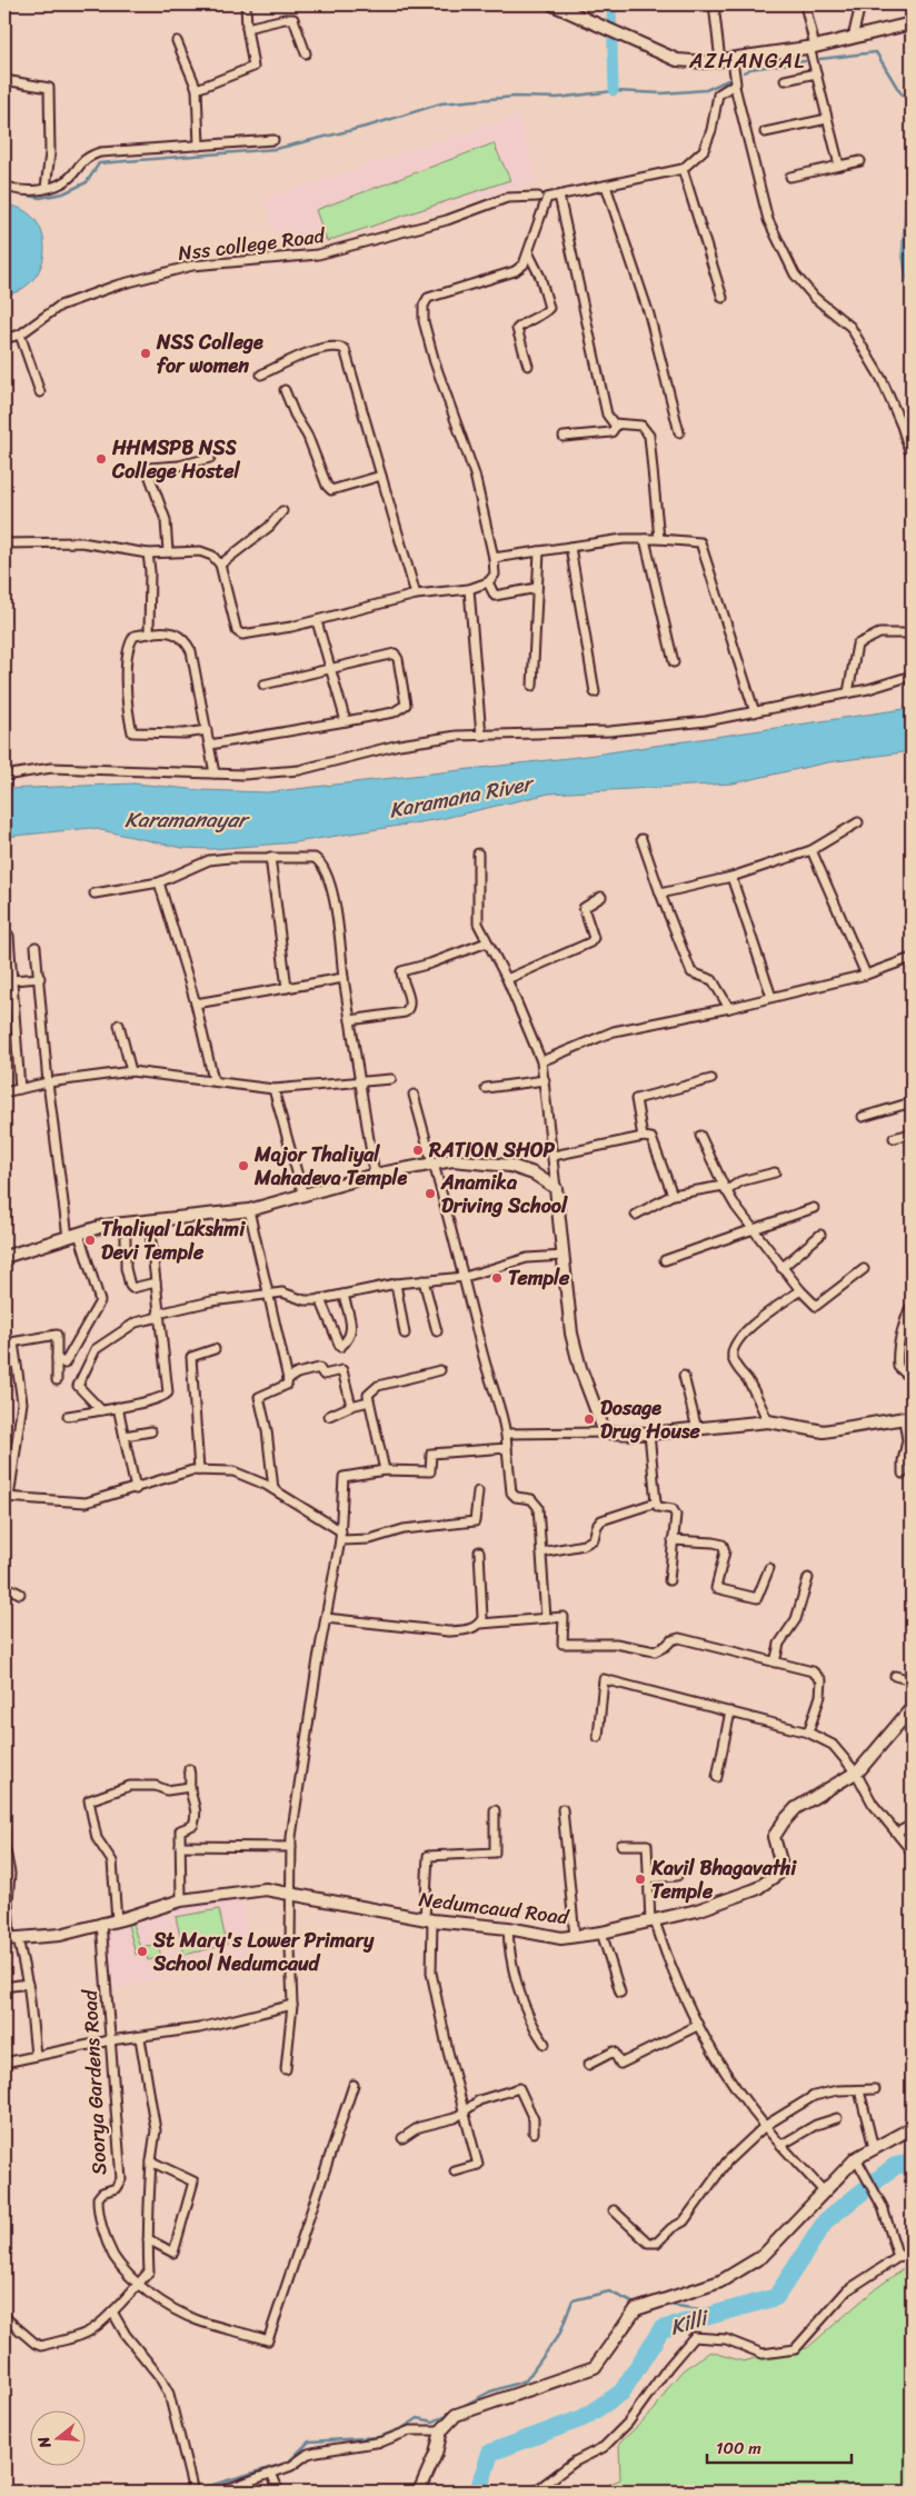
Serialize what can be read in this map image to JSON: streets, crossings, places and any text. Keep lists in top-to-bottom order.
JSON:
{
  "streets": {
    "street": ["Nss college Road", "Nedumcaud Road", "Soorya Gardens Road"]
  },
  "crossings": [
    ["Nedumcaud Road", "Soorya Gardens Road"]
  ],
  "districts": ["AZHANGAL"],
  "water": ["Karamana River", "Karamanayar", "Killi"],
  "places": [
    "NSS College for women",
    "HHMSPB NSS College Hostel",
    "RATION SHOP",
    "Major Thaliyal Mahadeva Temple",
    "Anamika Driving School",
    "Thaliyal Lakshmi Devi Temple",
    "Temple",
    "Dosage Drug House",
    "Kavil Bhagavathi Temple",
    "St Mary's Lower Primary School Nedumcaud"
  ],
  "scale_bar": "100 m",
  "north": "left"
}
